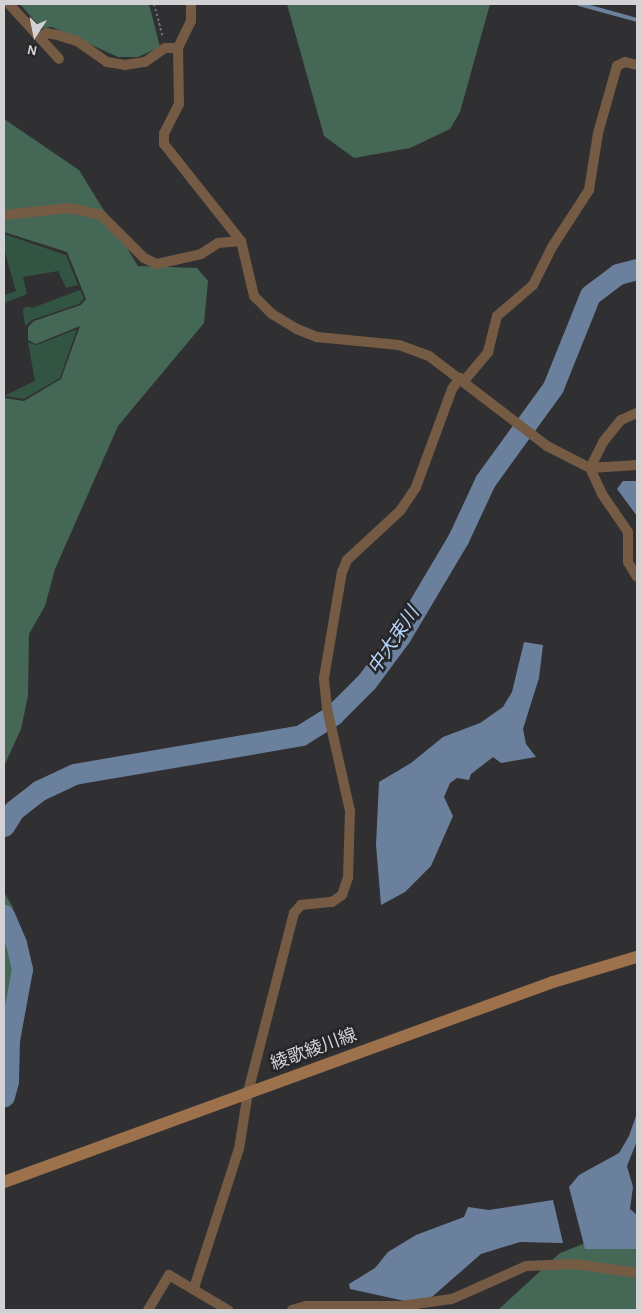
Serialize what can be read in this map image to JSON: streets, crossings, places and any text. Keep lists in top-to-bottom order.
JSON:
{
  "streets": {
    "main road": ["綾歌綾川線"]
  },
  "water": ["中大束川"],
  "north": "bottom"
}
